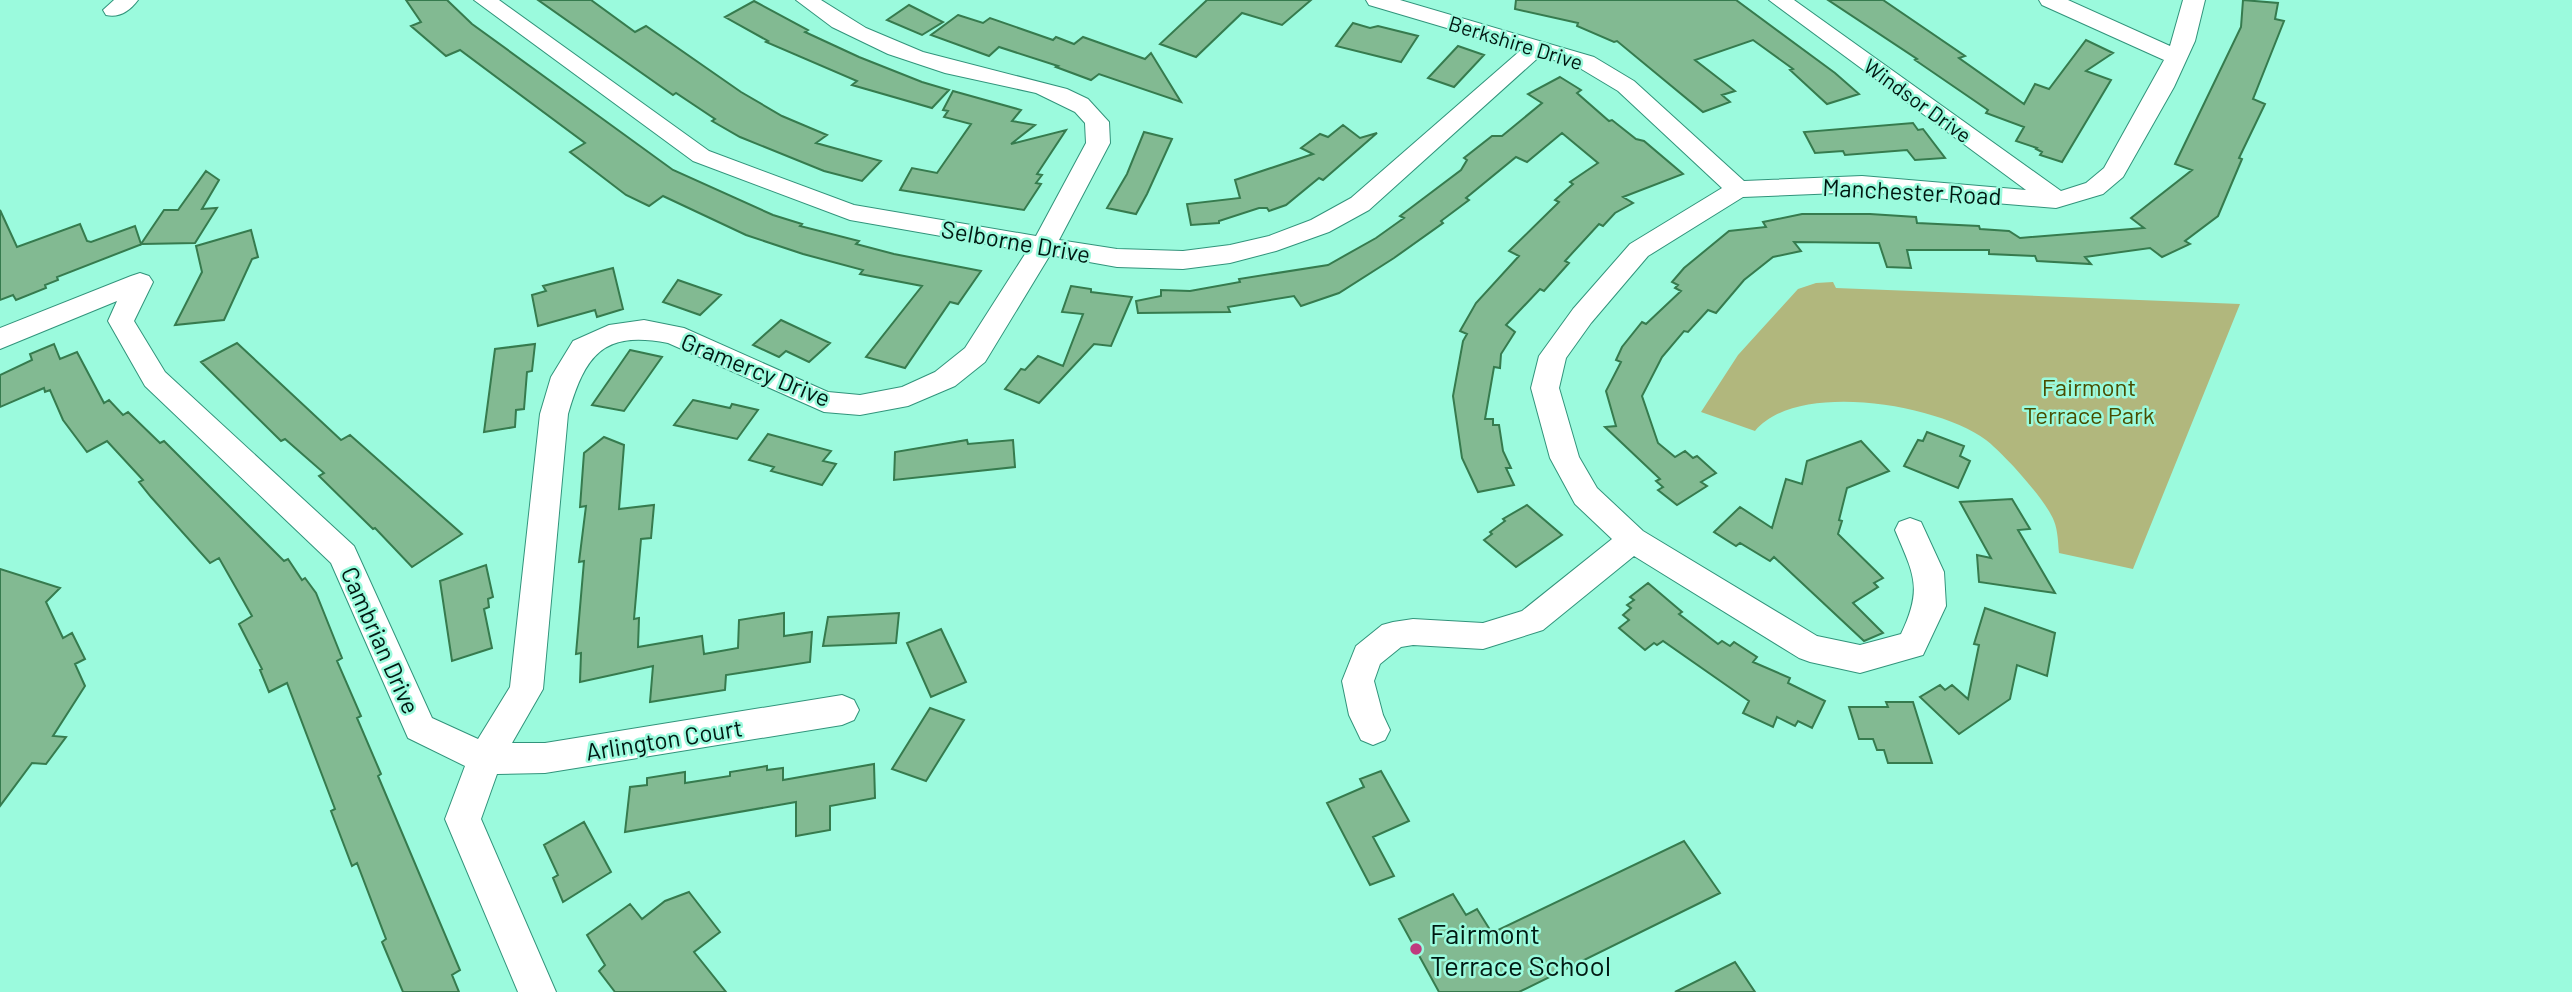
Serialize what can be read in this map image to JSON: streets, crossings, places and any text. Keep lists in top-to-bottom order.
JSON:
{
  "streets": {
    "street": [
      "Berkshire Drive",
      "Windsor Drive",
      "Manchester Road",
      "Selborne Drive",
      "Gramercy Drive",
      "Cambrian Drive",
      "Arlington Court"
    ]
  },
  "crossings": [
    ["Berkshire Drive", "Manchester Road"],
    ["Berkshire Drive", "Selborne Drive"],
    ["Windsor Drive", "Manchester Road"],
    ["Selborne Drive", "Gramercy Drive"],
    ["Gramercy Drive", "Cambrian Drive"],
    ["Gramercy Drive", "Arlington Court"],
    ["Cambrian Drive", "Arlington Court"]
  ],
  "parks": ["Fairmont Terrace Park"],
  "places": ["Fairmont Terrace School"]
}
